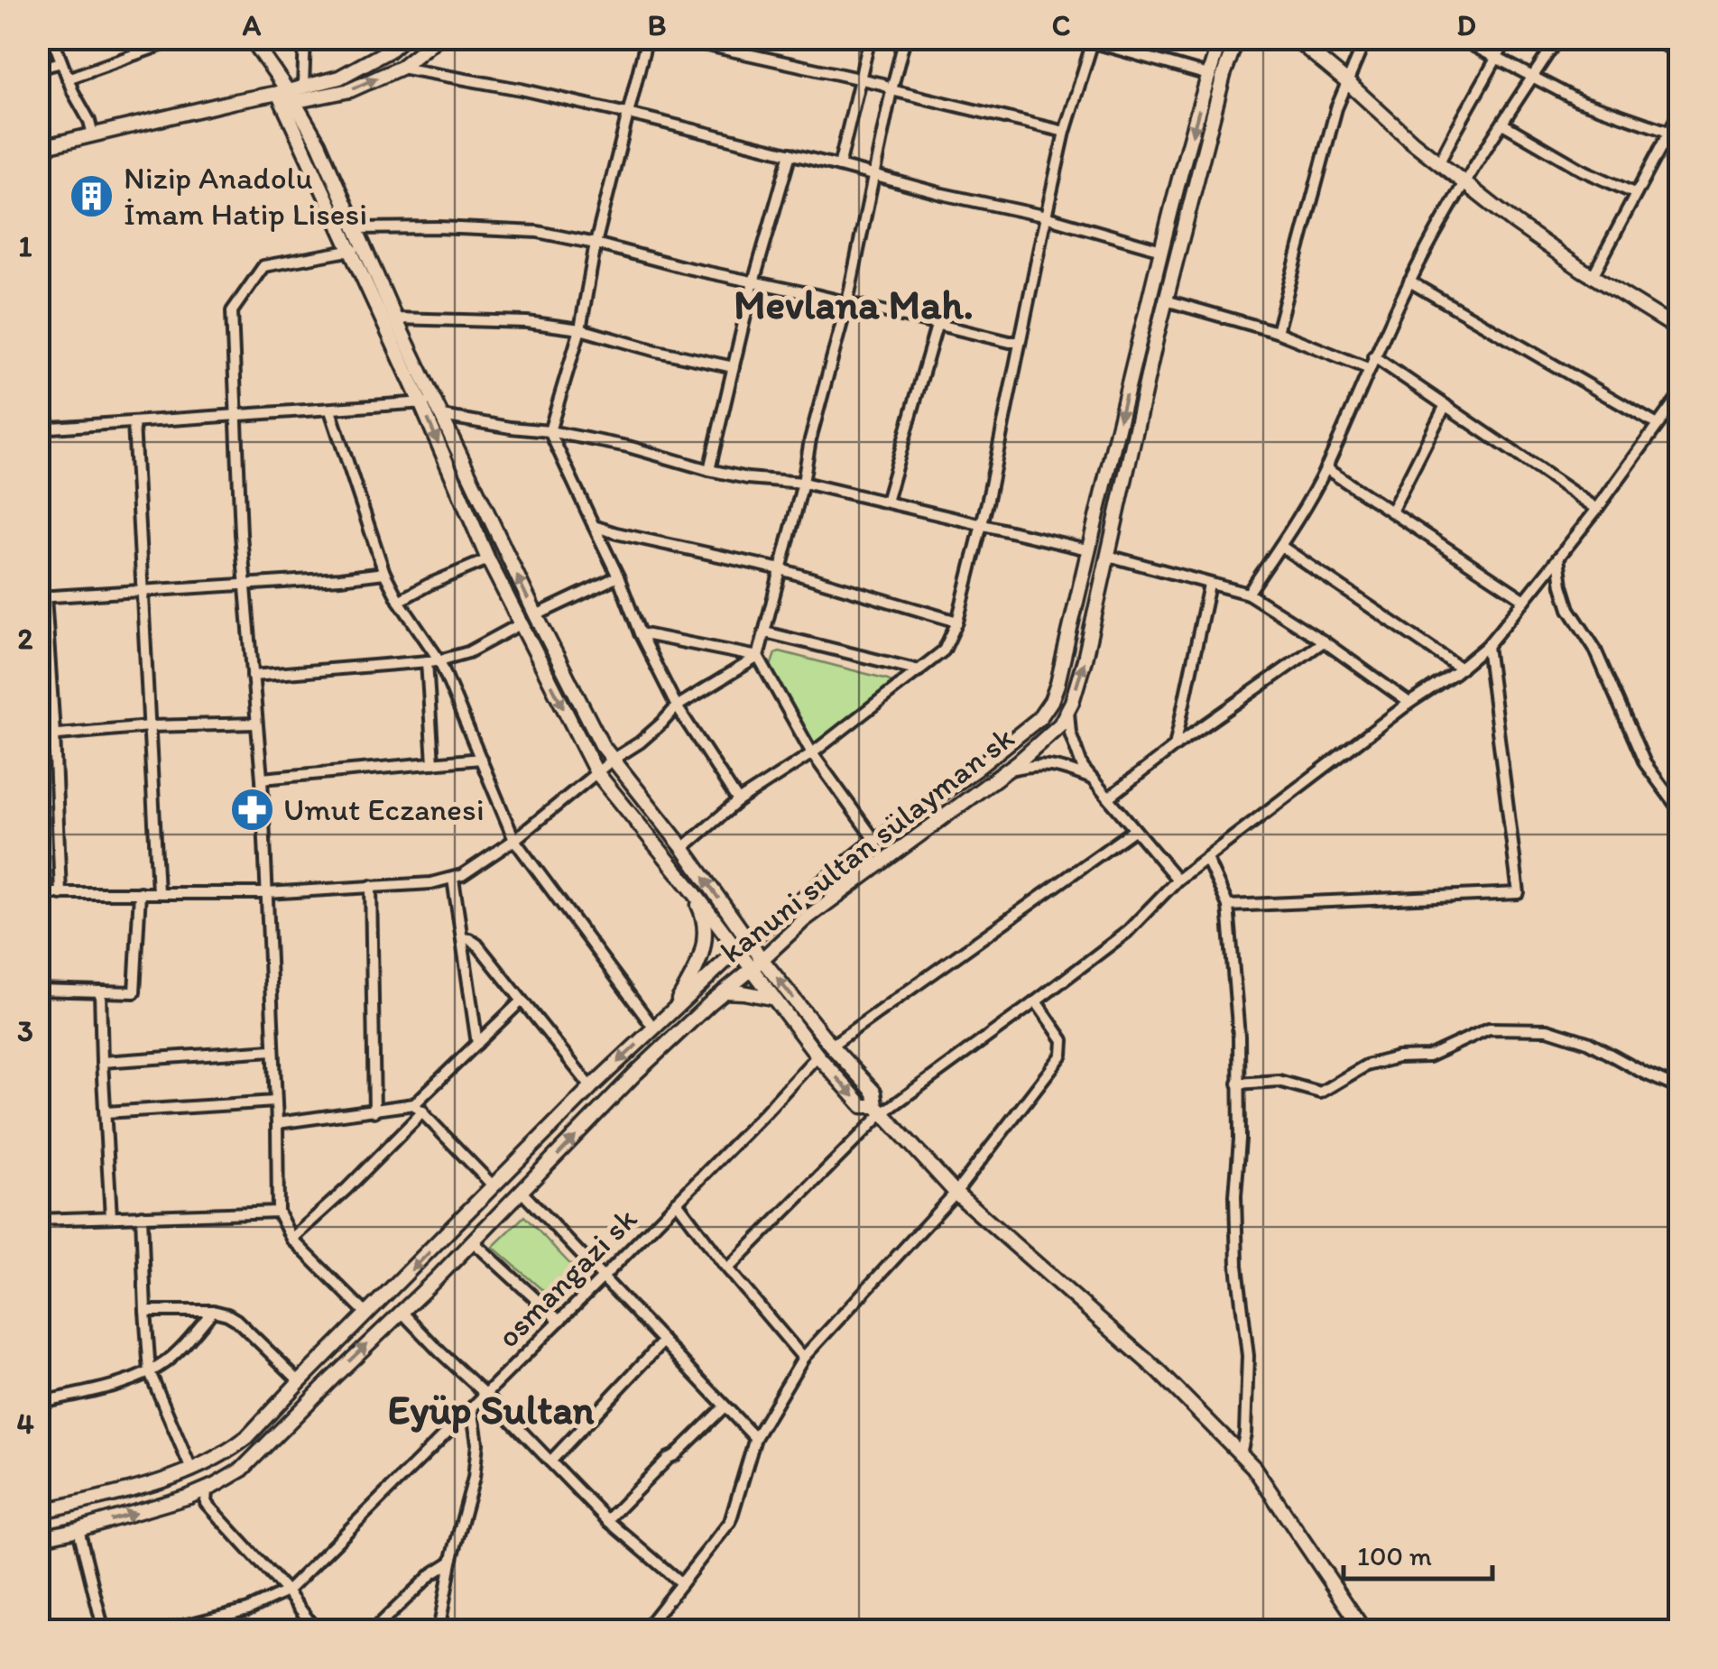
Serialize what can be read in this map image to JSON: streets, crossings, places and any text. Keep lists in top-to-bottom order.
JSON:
{
  "streets": {
    "street": ["kanuni sultan sülayman sk", "osmangazi sk"]
  },
  "districts": ["Mevlana Mah.", "Eyüp Sultan"],
  "places": {
    "building": ["Nizip Anadolu İmam Hatip Lisesi"],
    "pharmacy": ["Umut Eczanesi"]
  },
  "scale_bar": "100 m",
  "grid": {
    "columns": [
      "A",
      "B",
      "C",
      "D"
    ],
    "rows": [
      "1",
      "2",
      "3",
      "4"
    ]
  }
}
